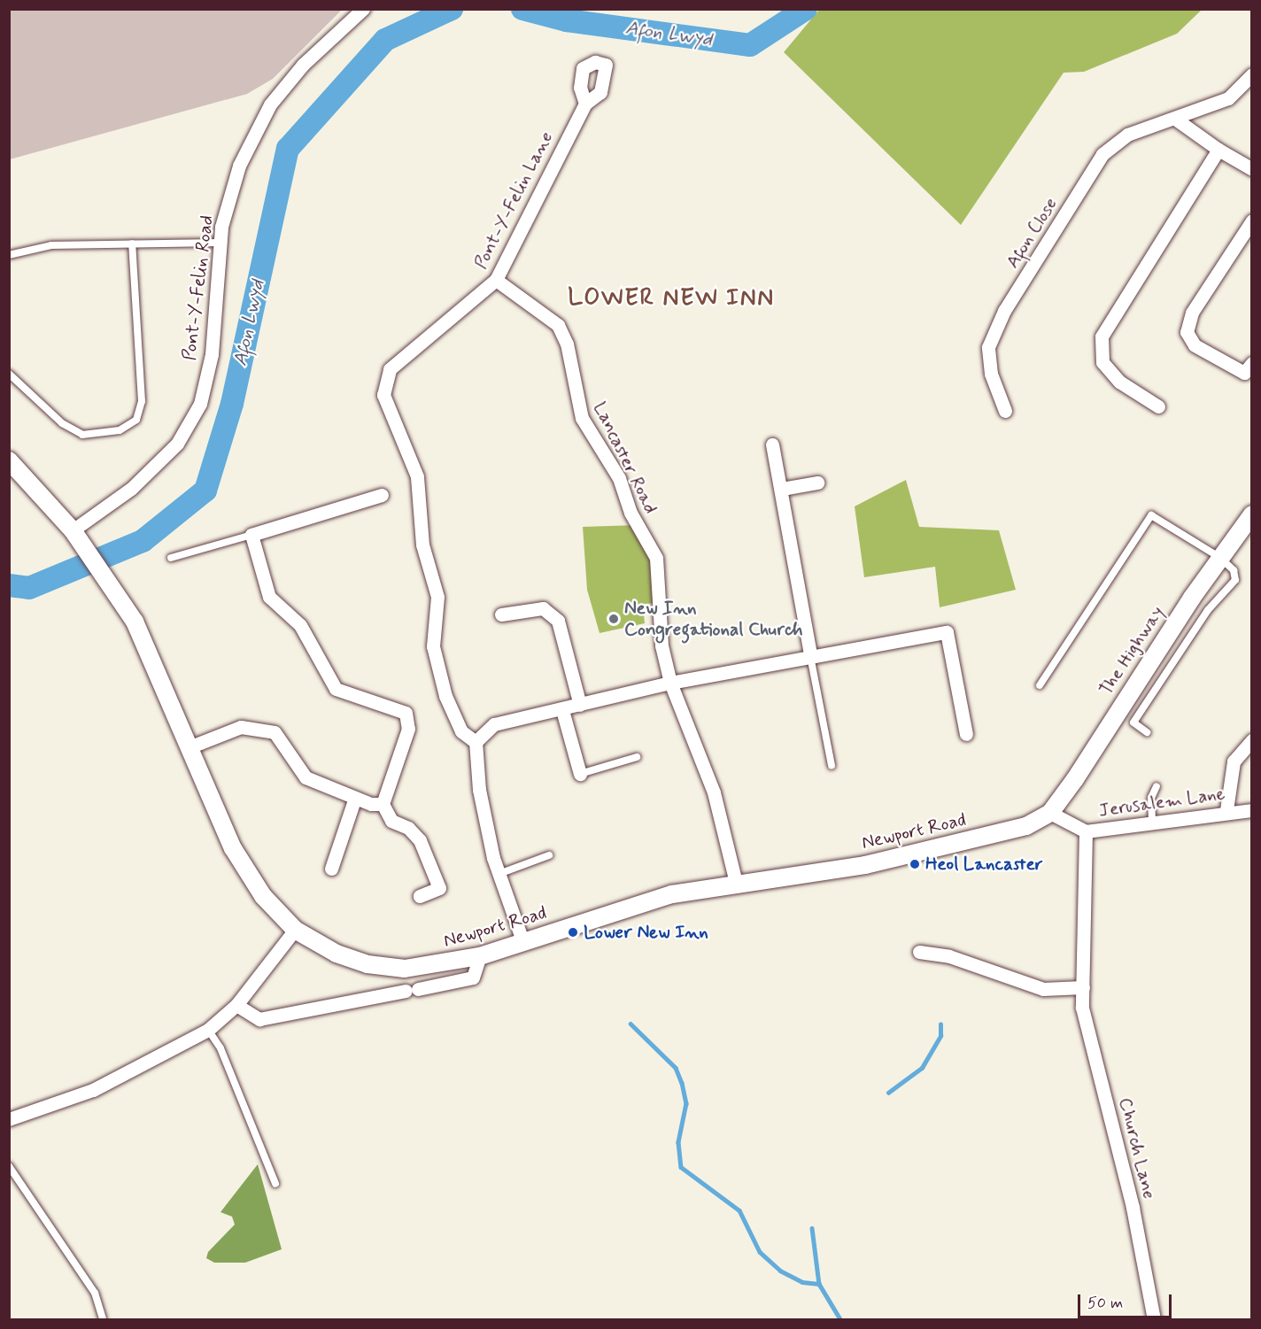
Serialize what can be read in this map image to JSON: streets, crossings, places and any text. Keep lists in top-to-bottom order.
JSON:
{
  "streets": {
    "street": [
      "Pont-Y-Felin Lane",
      "Afon Close",
      "Pont-Y-Felin Road",
      "Lancaster Road",
      "The Highway",
      "Jerusalem Lane",
      "Newport Road",
      "Church Lane"
    ]
  },
  "crossings": [
    ["Pont-Y-Felin Lane", "Lancaster Road"],
    ["Lancaster Road", "Newport Road"],
    ["The Highway", "Jerusalem Lane"],
    ["The Highway", "Newport Road"],
    ["Jerusalem Lane", "Newport Road"],
    ["Jerusalem Lane", "Church Lane"]
  ],
  "districts": ["LOWER NEW INN"],
  "water": ["Afon Lwyd"],
  "places": ["New Inn Congregational Church", "Heol Lancaster", "Lower New Inn"],
  "scale_bar": "50 m"
}
